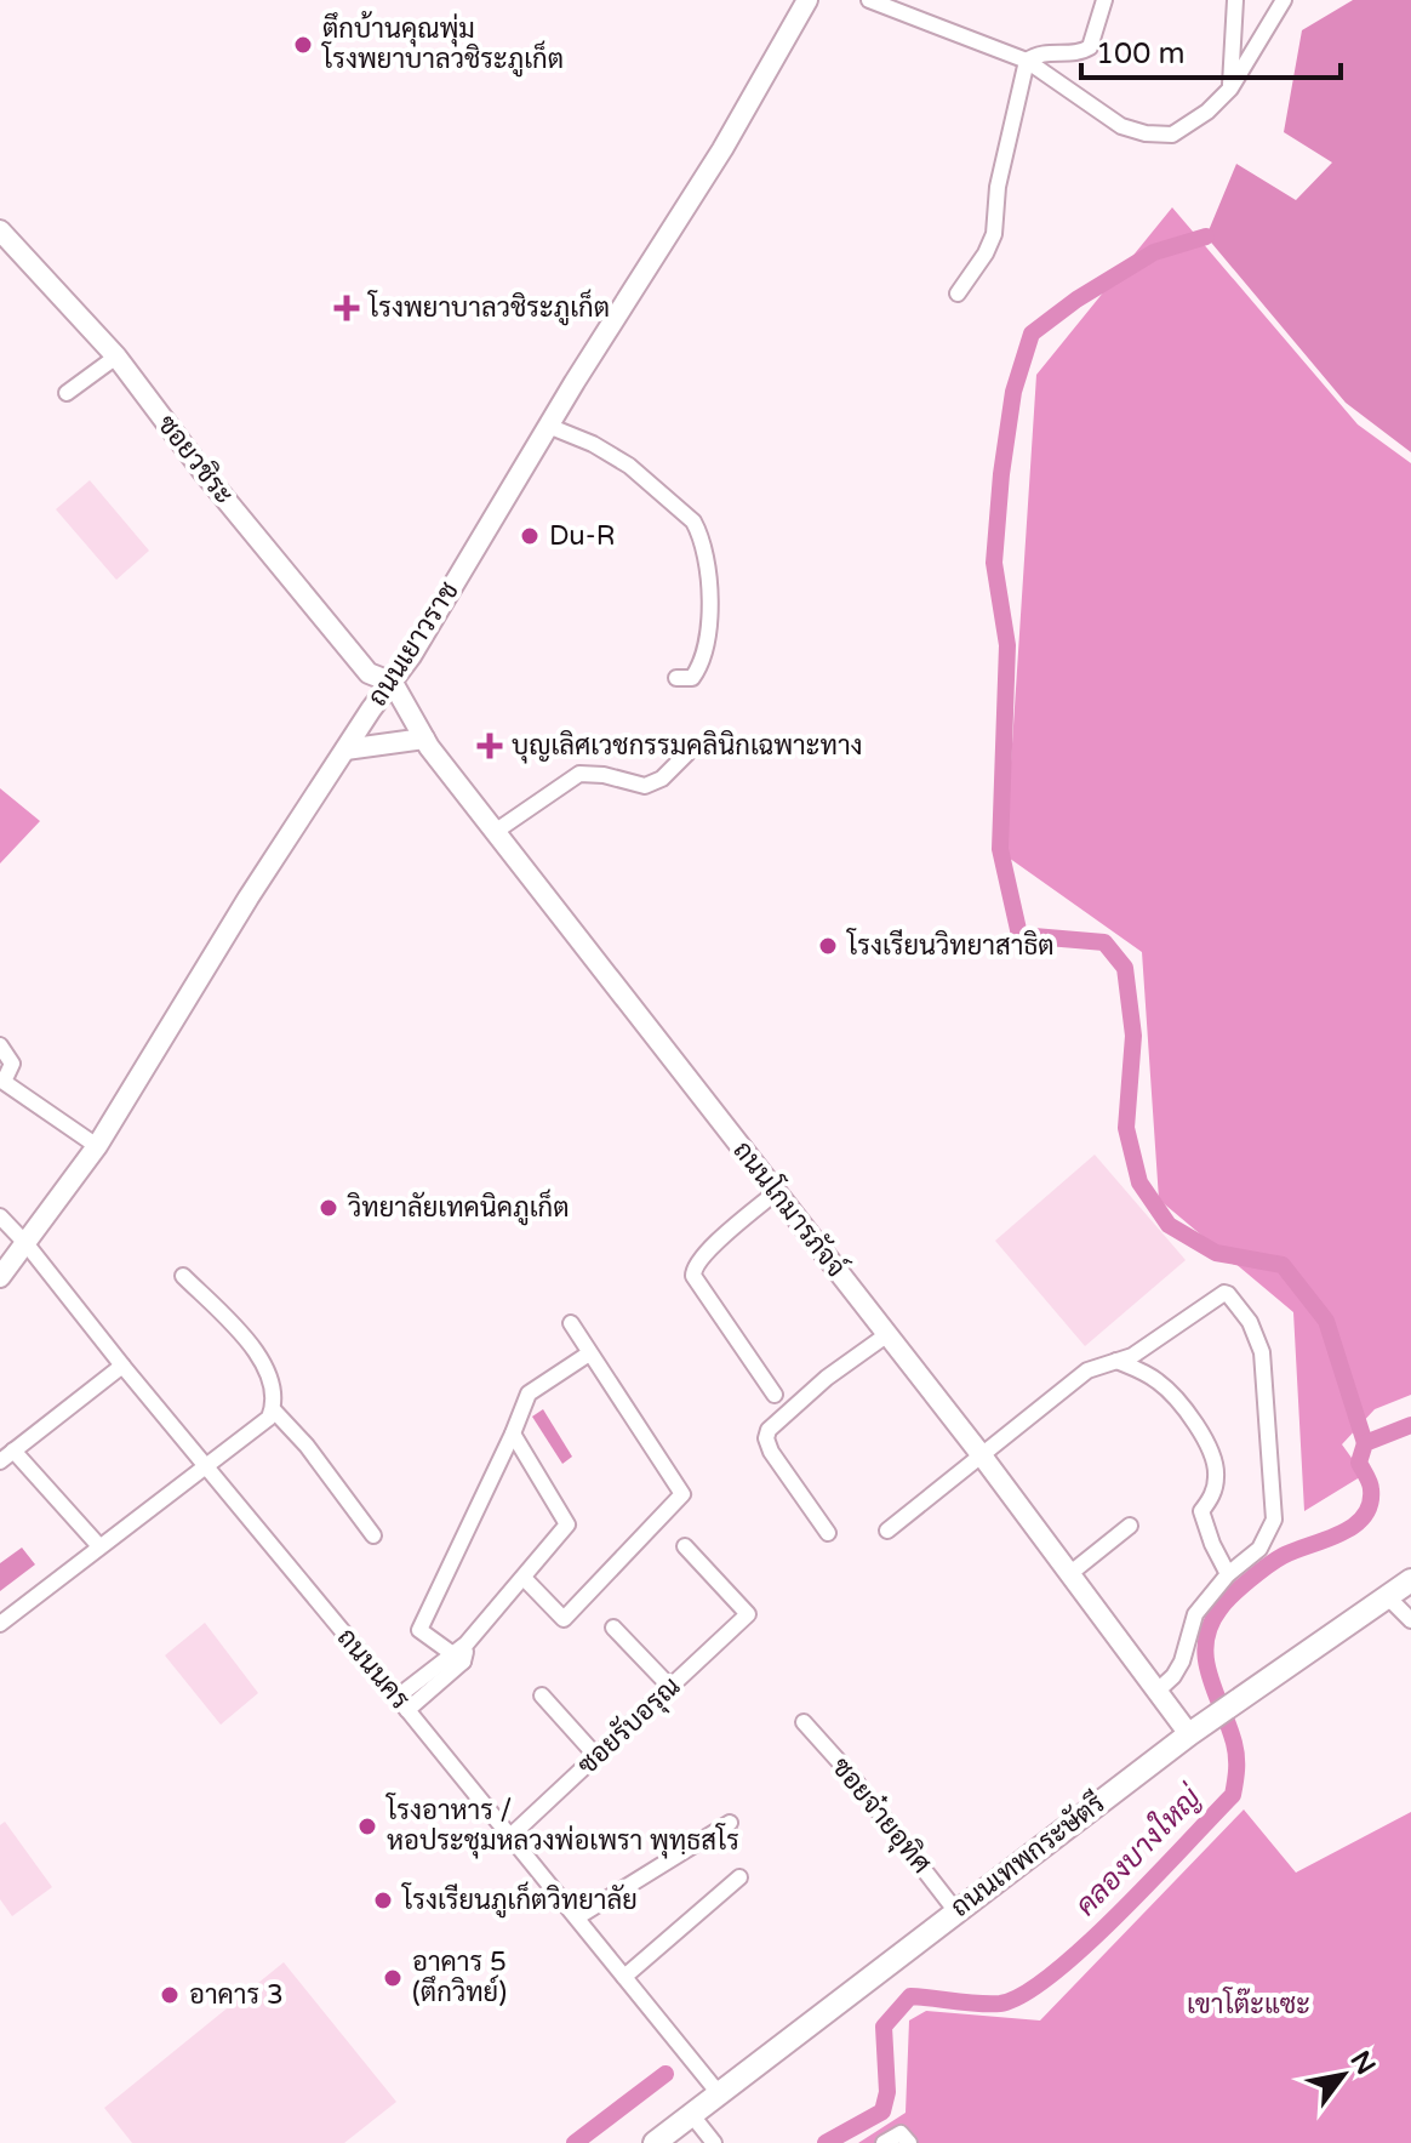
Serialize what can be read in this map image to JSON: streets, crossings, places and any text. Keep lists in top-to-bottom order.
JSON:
{
  "streets": {
    "main road": ["ถนนเทพกระษัตรี"],
    "street": [
      "ซอยวชิระ",
      "ถนนเยาวราช",
      "ถนนโกมารภัจจ์",
      "ถนนนคร",
      "ซอยรับอรุณ",
      "ซอยจ๋ายอุทิศ"
    ]
  },
  "crossings": [
    ["ซอยวชิระ", "ถนนเยาวราช"],
    ["ซอยวชิระ", "ถนนโกมารภัจจ์"],
    ["ถนนเยาวราช", "ถนนโกมารภัจจ์"],
    ["ถนนเยาวราช", "ถนนนคร"],
    ["ถนนโกมารภัจจ์", "ถนนเทพกระษัตรี"],
    ["ถนนนคร", "ซอยรับอรุณ"],
    ["ถนนนคร", "ถนนเทพกระษัตรี"],
    ["ซอยจ๋ายอุทิศ", "ถนนเทพกระษัตรี"]
  ],
  "water": ["คลองบางใหญ่"],
  "parks": ["เขาโต๊ะแซะ"],
  "places": {
    "other": [
      "ตึกบ้านคุณพุ่ม โรงพยาบาลวชิระภูเก็ต",
      "Du-R",
      "โรงเรียนวิทยาสาธิต",
      "วิทยาลัยเทคนิคภูเก็ต",
      "โรงอาหาร / หอประชุมหลวงพ่อเพรา พุทฺธสโร",
      "โรงเรียนภูเก็ตวิทยาลัย",
      "อาคาร 5 (ตึกวิทย์)",
      "อาคาร 3"
    ],
    "health": ["โรงพยาบาลวชิระภูเก็ต", "บุญเลิศเวชกรรมคลินิกเฉพาะทาง"]
  },
  "scale_bar": "100 m",
  "north": "top right"
}
